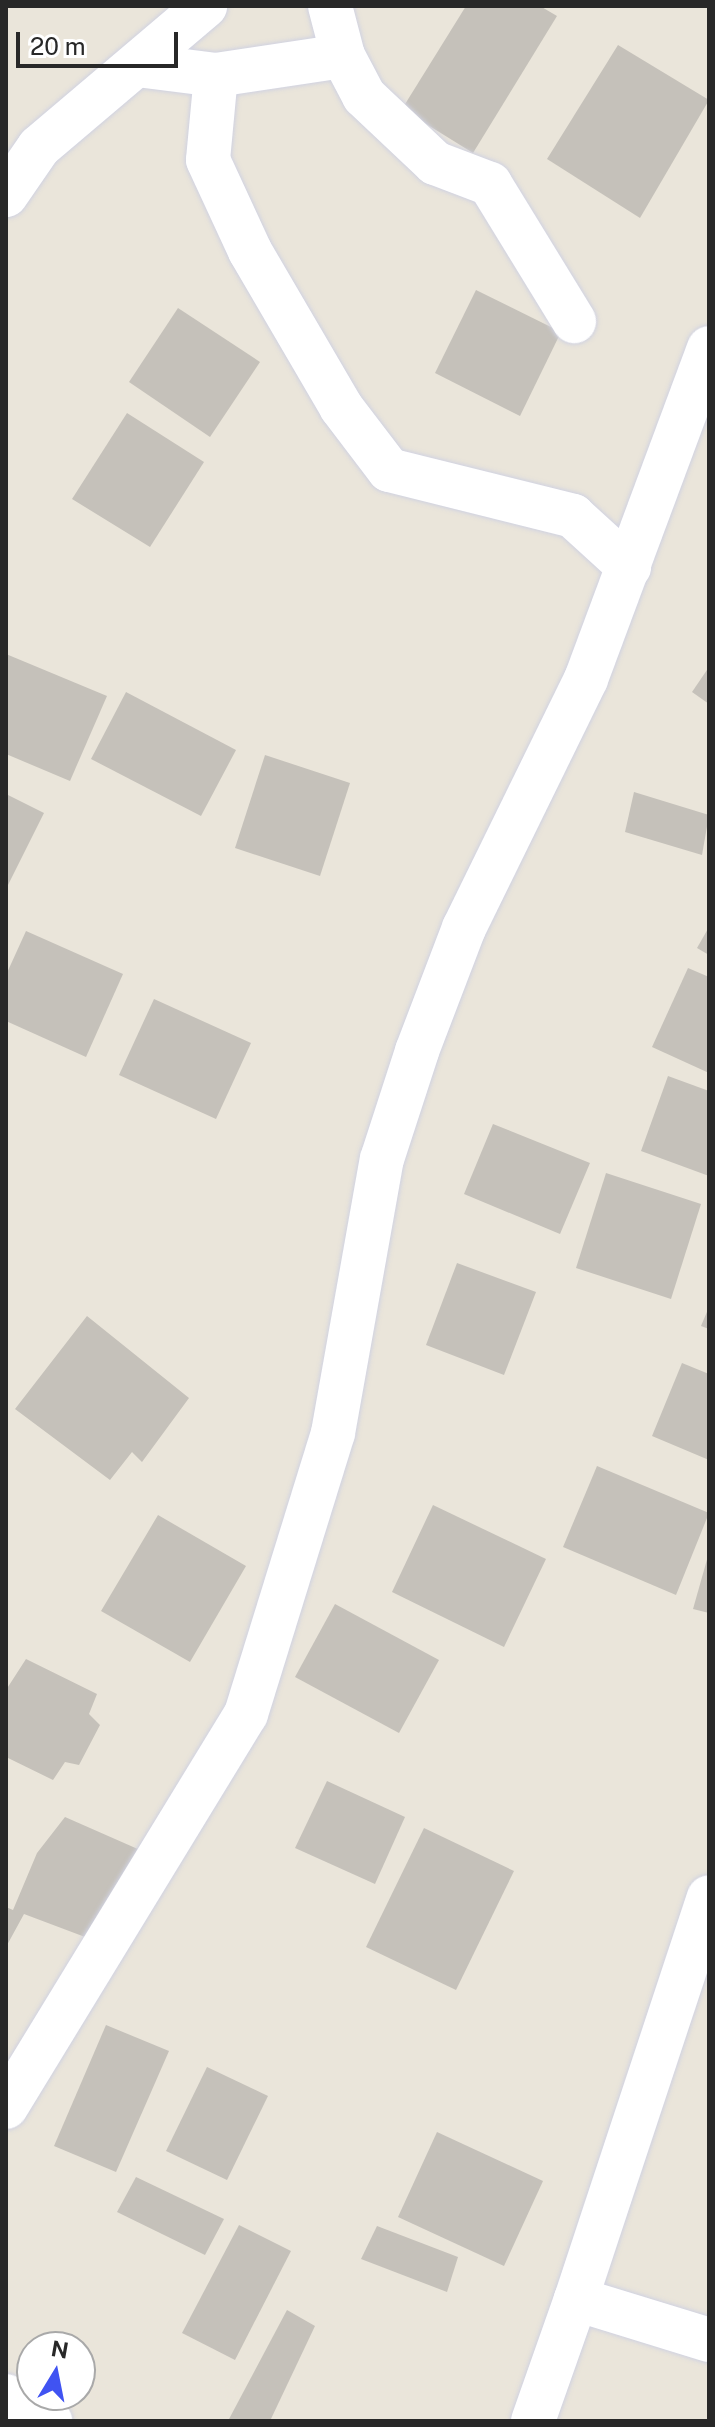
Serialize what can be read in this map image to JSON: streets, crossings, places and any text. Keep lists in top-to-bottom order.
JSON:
{
  "scale_bar": "20 m",
  "north": "top"
}
